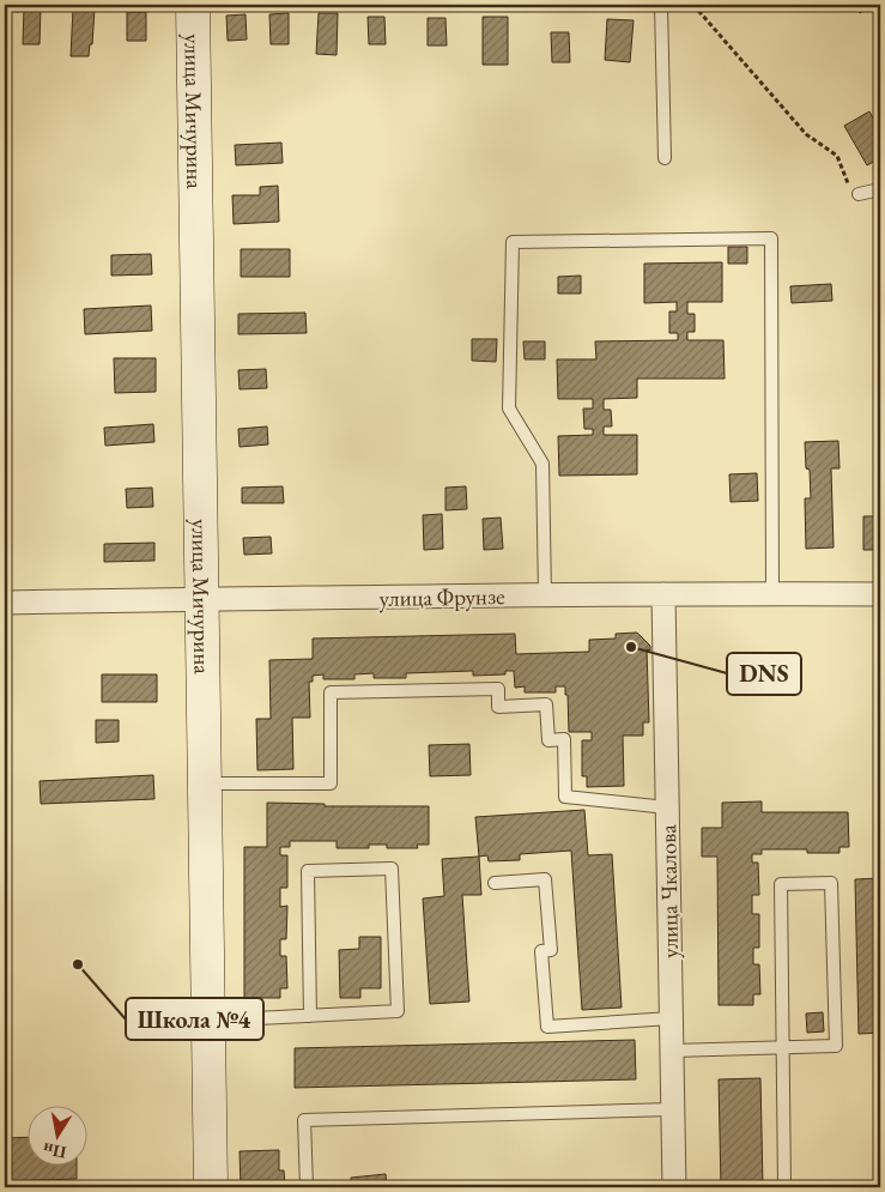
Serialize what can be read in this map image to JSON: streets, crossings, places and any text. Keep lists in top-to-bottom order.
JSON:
{
  "streets": {
    "main road": ["улица Мичурина"],
    "street": ["улица Фрунзе", "улица Чкалова"]
  },
  "crossings": [
    ["улица Мичурина", "улица Фрунзе"],
    ["улица Фрунзе", "улица Чкалова"]
  ],
  "places": ["DNS", "Школа №4"],
  "north": "bottom"
}
